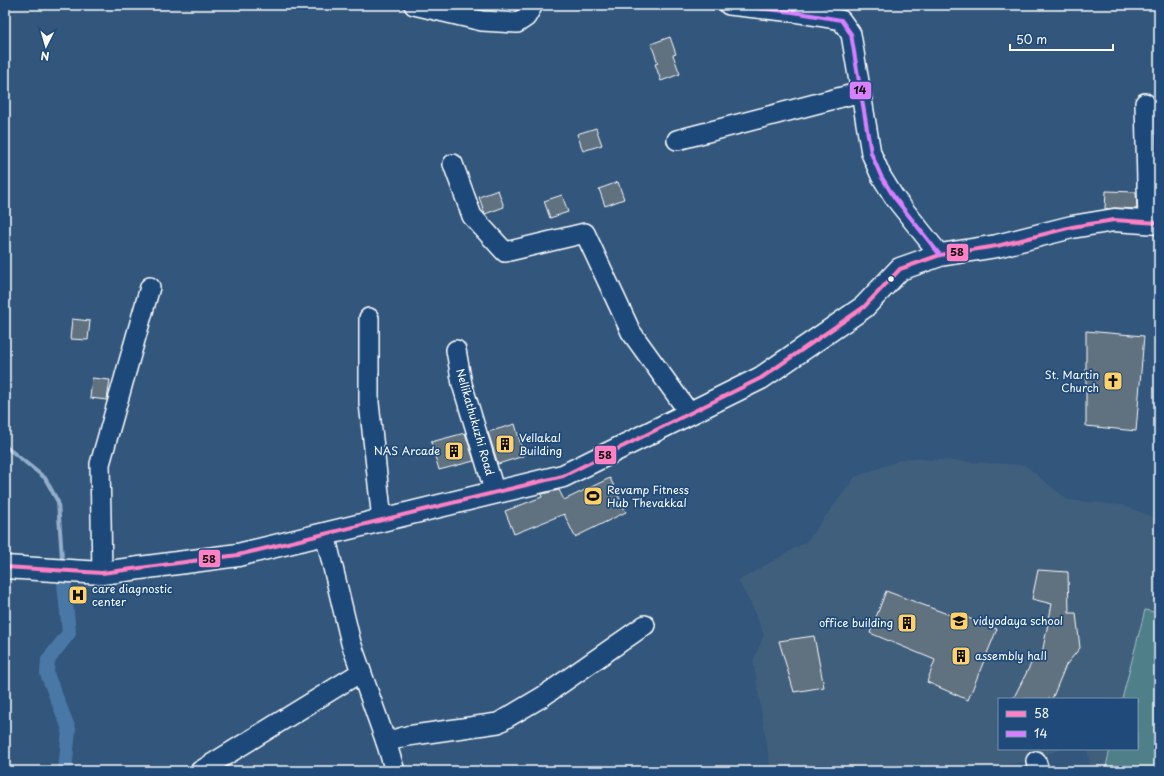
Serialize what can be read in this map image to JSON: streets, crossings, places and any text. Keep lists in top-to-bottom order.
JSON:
{
  "streets": {
    "street": ["Nellikathukuzhi Road"]
  },
  "places": {
    "church": ["St. Martin Church"],
    "building": [
      "Vellakal Building",
      "NAS Arcade",
      "office building",
      "assembly hall"
    ],
    "sports": ["Revamp Fitness Hub Thevakkal"],
    "hospital": ["care diagnostic center"],
    "school or university": ["vidyodaya school"]
  },
  "lines": ["transit line 14", "transit line 58"],
  "legend": ["58", "14"],
  "scale_bar": "50 m",
  "north": "bottom"
}
